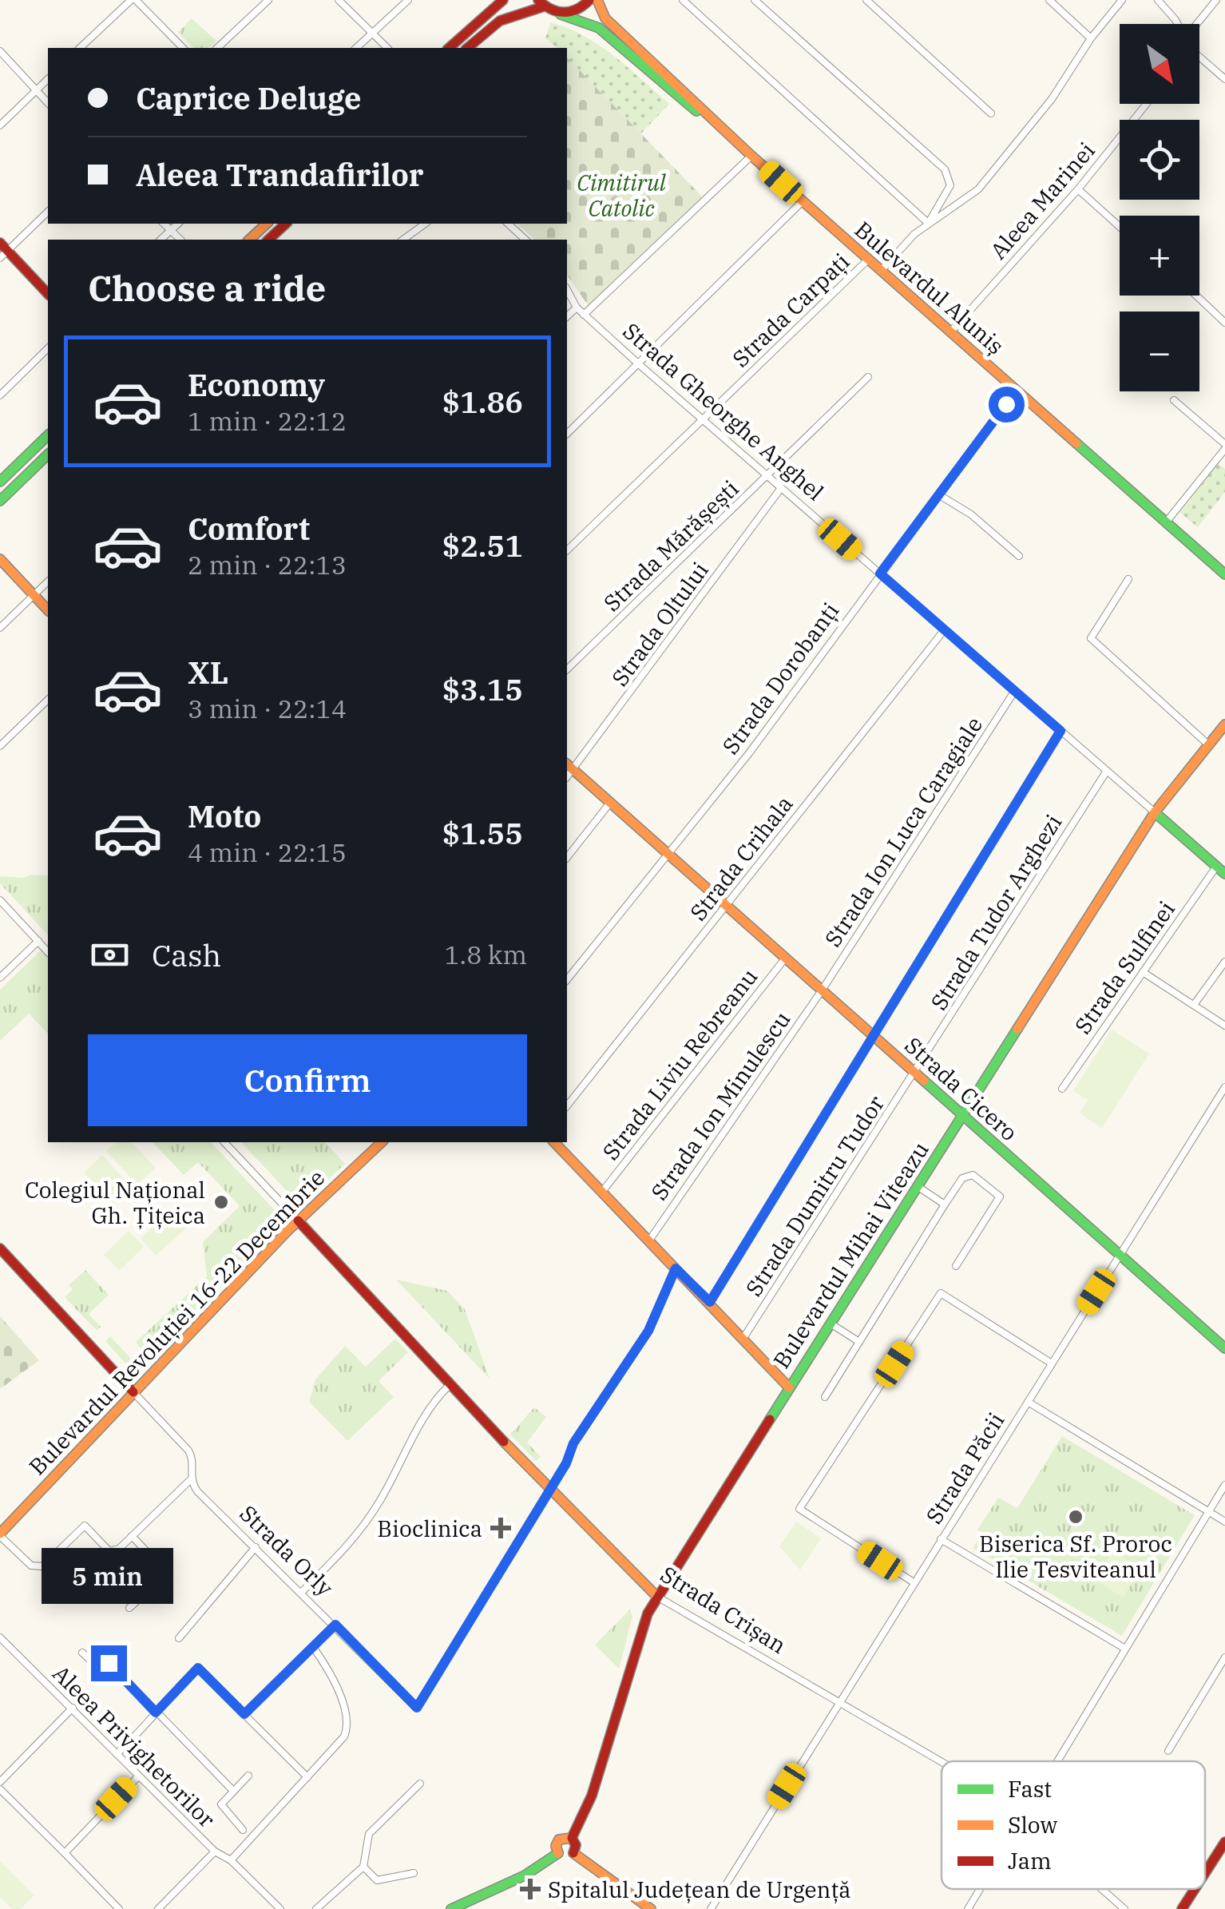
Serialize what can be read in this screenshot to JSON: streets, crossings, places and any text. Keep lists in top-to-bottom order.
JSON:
{
  "streets": {
    "main road": [
      "Bulevardul Aluniș",
      "Strada Gheorghe Anghel",
      "Strada Cicero",
      "Bulevardul Mihai Viteazu",
      "Bulevardul Revoluției 16-22 Decembrie",
      "Strada Orly",
      "Strada Crișan"
    ],
    "street": [
      "Aleea Marinei",
      "Strada Carpați",
      "Strada Mărășești",
      "Strada Oltului",
      "Strada Dorobanți",
      "Strada Ion Luca Caragiale",
      "Strada Crihala",
      "Strada Tudor Arghezi",
      "Strada Sulfinei",
      "Strada Liviu Rebreanu",
      "Strada Ion Minulescu",
      "Strada Dumitru Tudor",
      "Strada Păcii",
      "Aleea Privighetorilor"
    ]
  },
  "crossings": [
    ["Aleea Marinei", "Bulevardul Aluniș"],
    ["Bulevardul Aluniș", "Strada Carpați"],
    ["Bulevardul Aluniș", "Strada Dorobanți"],
    ["Strada Carpați", "Strada Gheorghe Anghel"],
    ["Strada Gheorghe Anghel", "Strada Mărășești"],
    ["Strada Gheorghe Anghel", "Strada Oltului"],
    ["Strada Gheorghe Anghel", "Strada Dorobanți"],
    ["Strada Gheorghe Anghel", "Strada Ion Luca Caragiale"],
    ["Strada Gheorghe Anghel", "Strada Crihala"],
    ["Strada Gheorghe Anghel", "Strada Tudor Arghezi"],
    ["Strada Gheorghe Anghel", "Strada Sulfinei"],
    ["Strada Gheorghe Anghel", "Bulevardul Mihai Viteazu"],
    ["Strada Oltului", "Strada Cicero"],
    ["Strada Dorobanți", "Strada Cicero"],
    ["Strada Ion Luca Caragiale", "Strada Cicero"],
    ["Strada Ion Luca Caragiale", "Strada Ion Minulescu"],
    ["Strada Crihala", "Strada Cicero"],
    ["Strada Tudor Arghezi", "Strada Cicero"],
    ["Strada Tudor Arghezi", "Strada Dumitru Tudor"],
    ["Strada Liviu Rebreanu", "Strada Cicero"],
    ["Strada Cicero", "Strada Ion Minulescu"],
    ["Strada Cicero", "Strada Dumitru Tudor"],
    ["Strada Cicero", "Bulevardul Mihai Viteazu"],
    ["Strada Cicero", "Strada Păcii"],
    ["Bulevardul Mihai Viteazu", "Strada Crișan"],
    ["Bulevardul Revoluției 16-22 Decembrie", "Strada Orly"],
    ["Bulevardul Revoluției 16-22 Decembrie", "Strada Crișan"],
    ["Strada Păcii", "Strada Crișan"],
    ["Strada Orly", "Strada Crișan"]
  ],
  "parks": ["Cimitirul Catolic"],
  "places": {
    "other": ["Colegiul Național Gh. Țițeica", "Biserica Sf. Proroc Ilie Tesviteanul"],
    "health": ["Bioclinica", "Spitalul Județean de Urgență"]
  },
  "legend": ["Fast", "Slow", "Jam"],
  "north": "bottom right",
  "page": {
    "map_buttons": ["+", "−"],
    "banner": ["Caprice Deluge", "Aleea Trandafirilor"],
    "heading": "Choose a ride",
    "list": [
      {
        "name": "Economy",
        "note": "1 min · 22:12",
        "value": "$1.86"
      },
      {
        "name": "Comfort",
        "note": "2 min · 22:13",
        "value": "$2.51"
      },
      {
        "name": "XL",
        "note": "3 min · 22:14",
        "value": "$3.15"
      },
      {
        "name": "Moto",
        "note": "4 min · 22:15",
        "value": "$1.55"
      }
    ],
    "pay": ["Cash", "1.8 km"],
    "buttons": "Confirm",
    "bubble": "5 min"
  }
}
